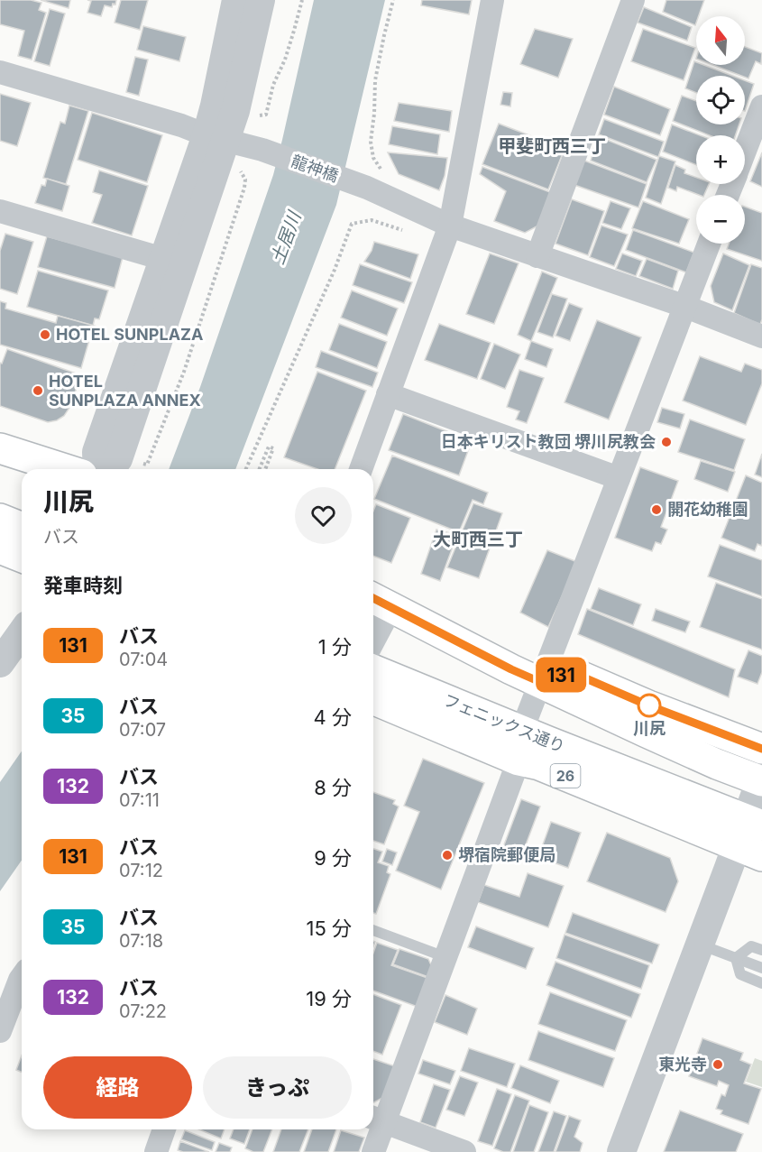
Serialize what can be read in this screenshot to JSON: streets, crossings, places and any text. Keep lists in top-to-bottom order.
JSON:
{
  "streets": {
    "highway": ["フェニックス通り", "26"],
    "street": ["龍神橋"]
  },
  "crossings": [
    ["フェニックス通り", "26"]
  ],
  "districts": ["甲斐町西三丁", "大町西三丁"],
  "water": ["土居川"],
  "places": [
    "HOTEL SUNPLAZA",
    "HOTEL SUNPLAZA ANNEX",
    "日本キリスト教団 堺川尻教会",
    "開花幼稚園",
    "川尻",
    "堺宿院郵便局",
    "東光寺"
  ],
  "lines": ["bus line 131"],
  "north": "top",
  "page": {
    "on_map": "131",
    "map_buttons": ["+", "−"],
    "heading": [
      ["川尻", "バス"],
      "発車時刻"
    ],
    "list": [
      {
        "mark": "131",
        "name": "バス",
        "note": "07:04",
        "value": "1 分"
      },
      {
        "mark": "35",
        "name": "バス",
        "note": "07:07",
        "value": "4 分"
      },
      {
        "mark": "132",
        "name": "バス",
        "note": "07:11",
        "value": "8 分"
      },
      {
        "mark": "131",
        "name": "バス",
        "note": "07:12",
        "value": "9 分"
      },
      {
        "mark": "35",
        "name": "バス",
        "note": "07:18",
        "value": "15 分"
      },
      {
        "mark": "132",
        "name": "バス",
        "note": "07:22",
        "value": "19 分"
      }
    ],
    "buttons": ["経路", "きっぷ"]
  }
}
